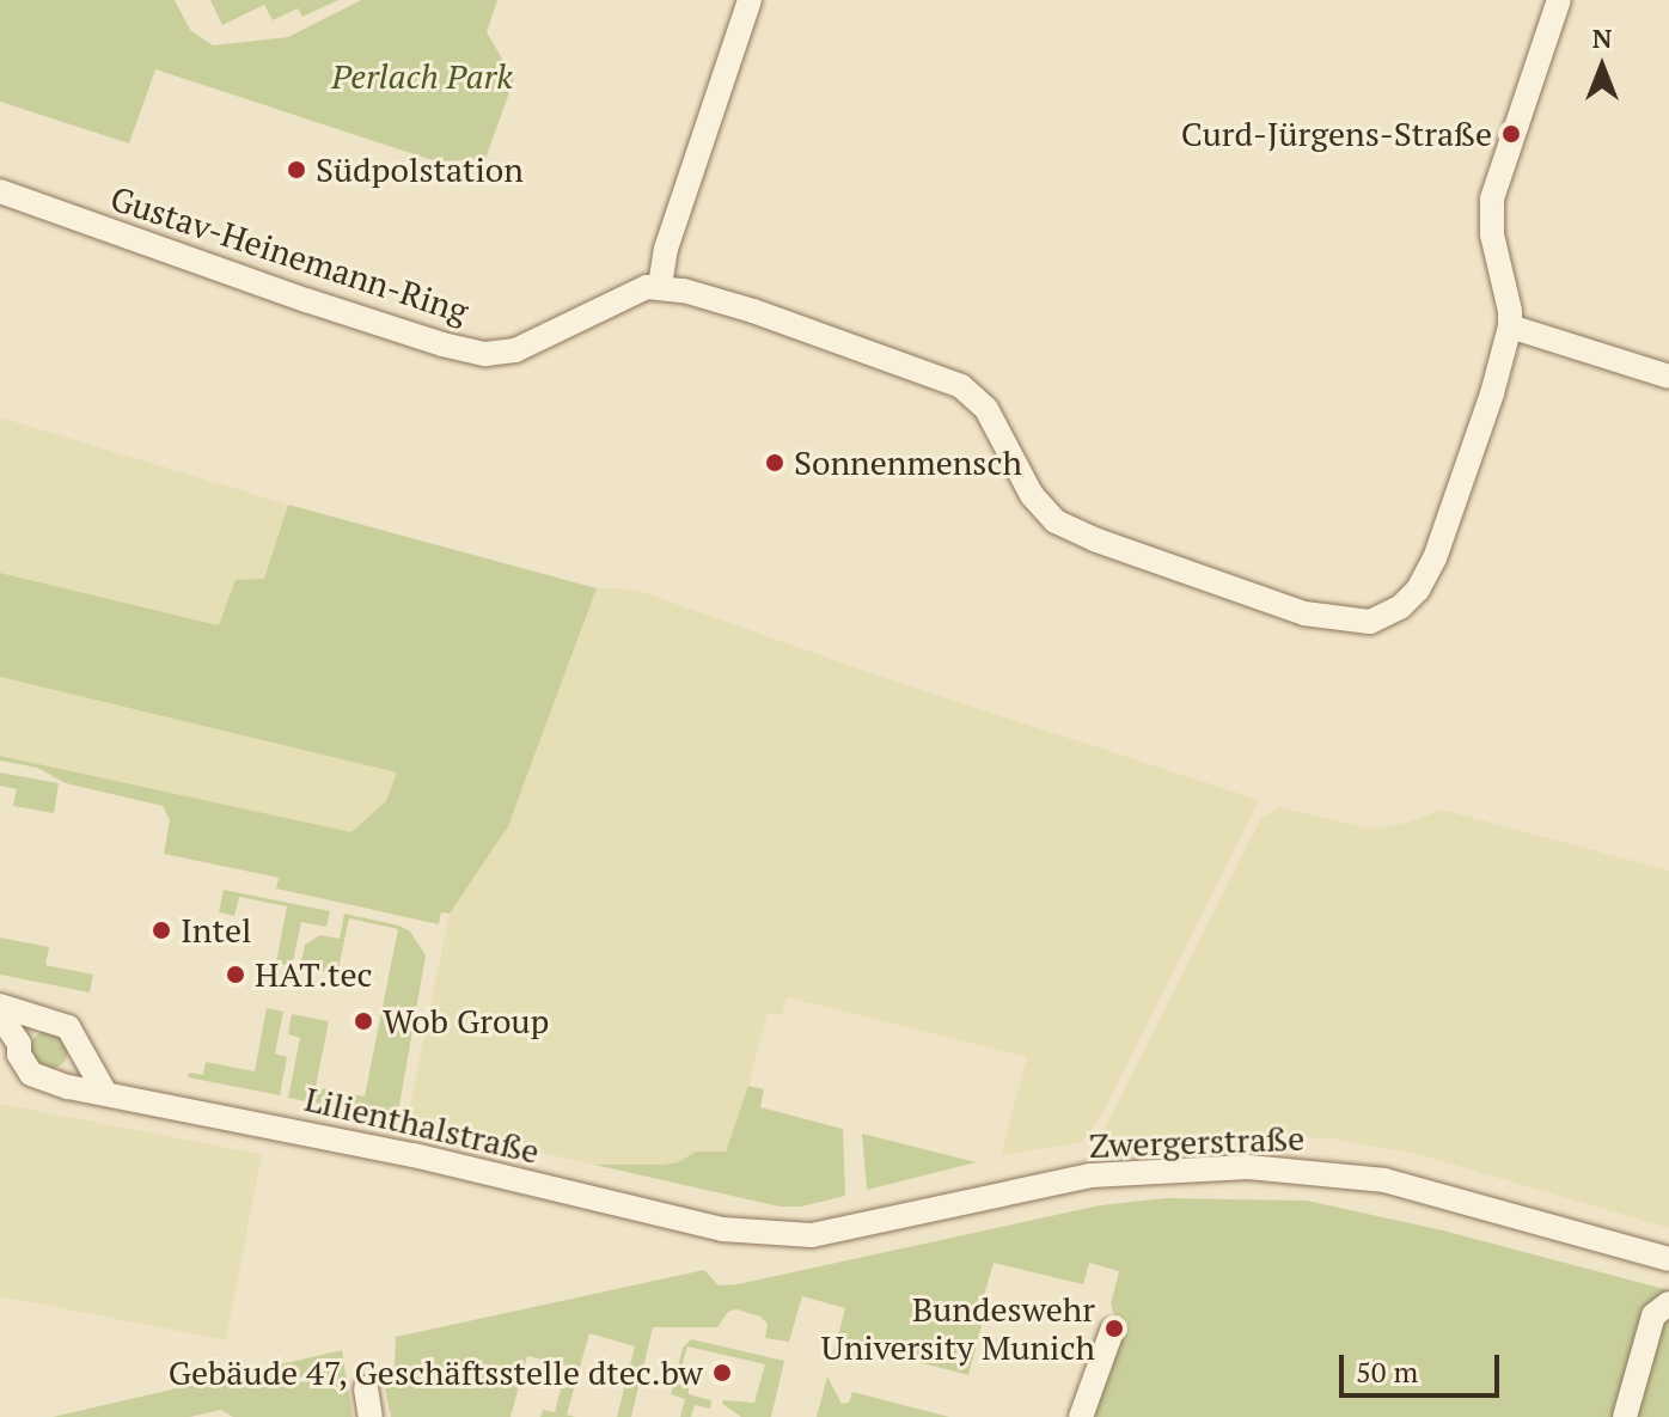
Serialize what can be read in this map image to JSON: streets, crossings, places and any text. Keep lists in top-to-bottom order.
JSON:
{
  "streets": {
    "street": ["Gustav-Heinemann-Ring", "Lilienthalstraße", "Zwergerstraße"]
  },
  "crossings": [
    ["Lilienthalstraße", "Zwergerstraße"]
  ],
  "parks": ["Perlach Park"],
  "places": [
    "Curd-Jürgens-Straße",
    "Südpolstation",
    "Sonnenmensch",
    "Intel",
    "HAT.tec",
    "Wob Group",
    "Bundeswehr University Munich",
    "Gebäude 47, Geschäftsstelle dtec.bw"
  ],
  "scale_bar": "50 m",
  "north": "top"
}
